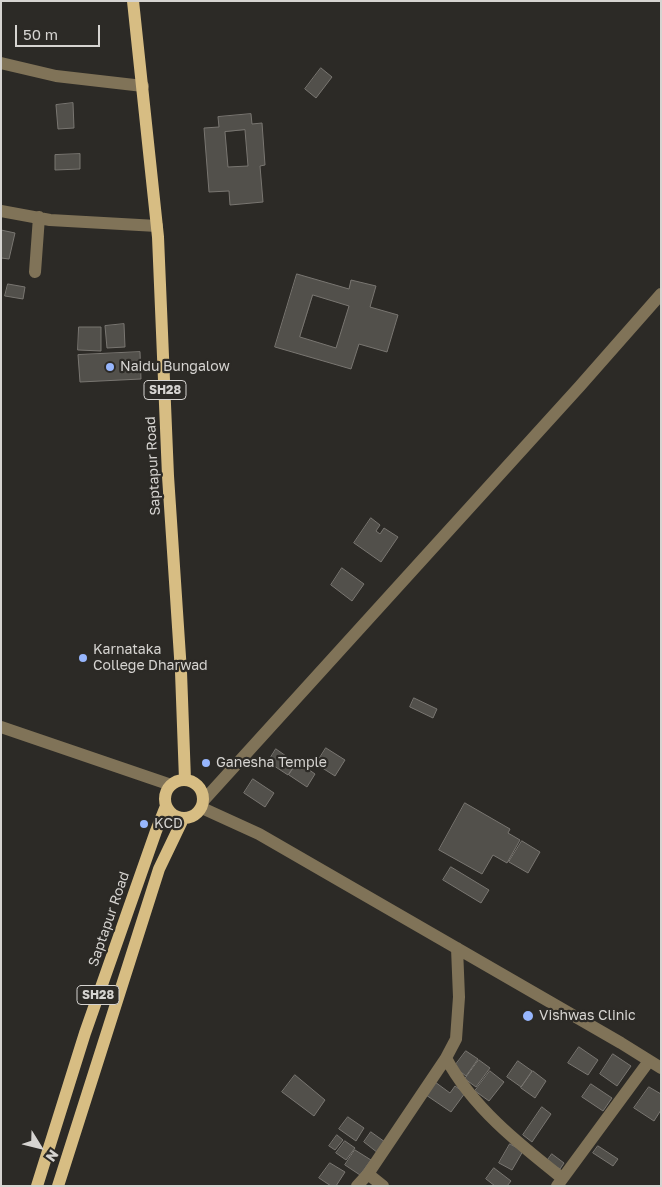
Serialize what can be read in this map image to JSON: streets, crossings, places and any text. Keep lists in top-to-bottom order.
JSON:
{
  "streets": {
    "main road": ["SH28", "Saptapur Road"]
  },
  "crossings": [
    ["SH28", "Saptapur Road"]
  ],
  "places": [
    "Naidu Bungalow",
    "Karnataka College Dharwad",
    "Ganesha Temple",
    "KCD",
    "Vishwas Clinic"
  ],
  "scale_bar": "50 m",
  "north": "bottom right"
}
